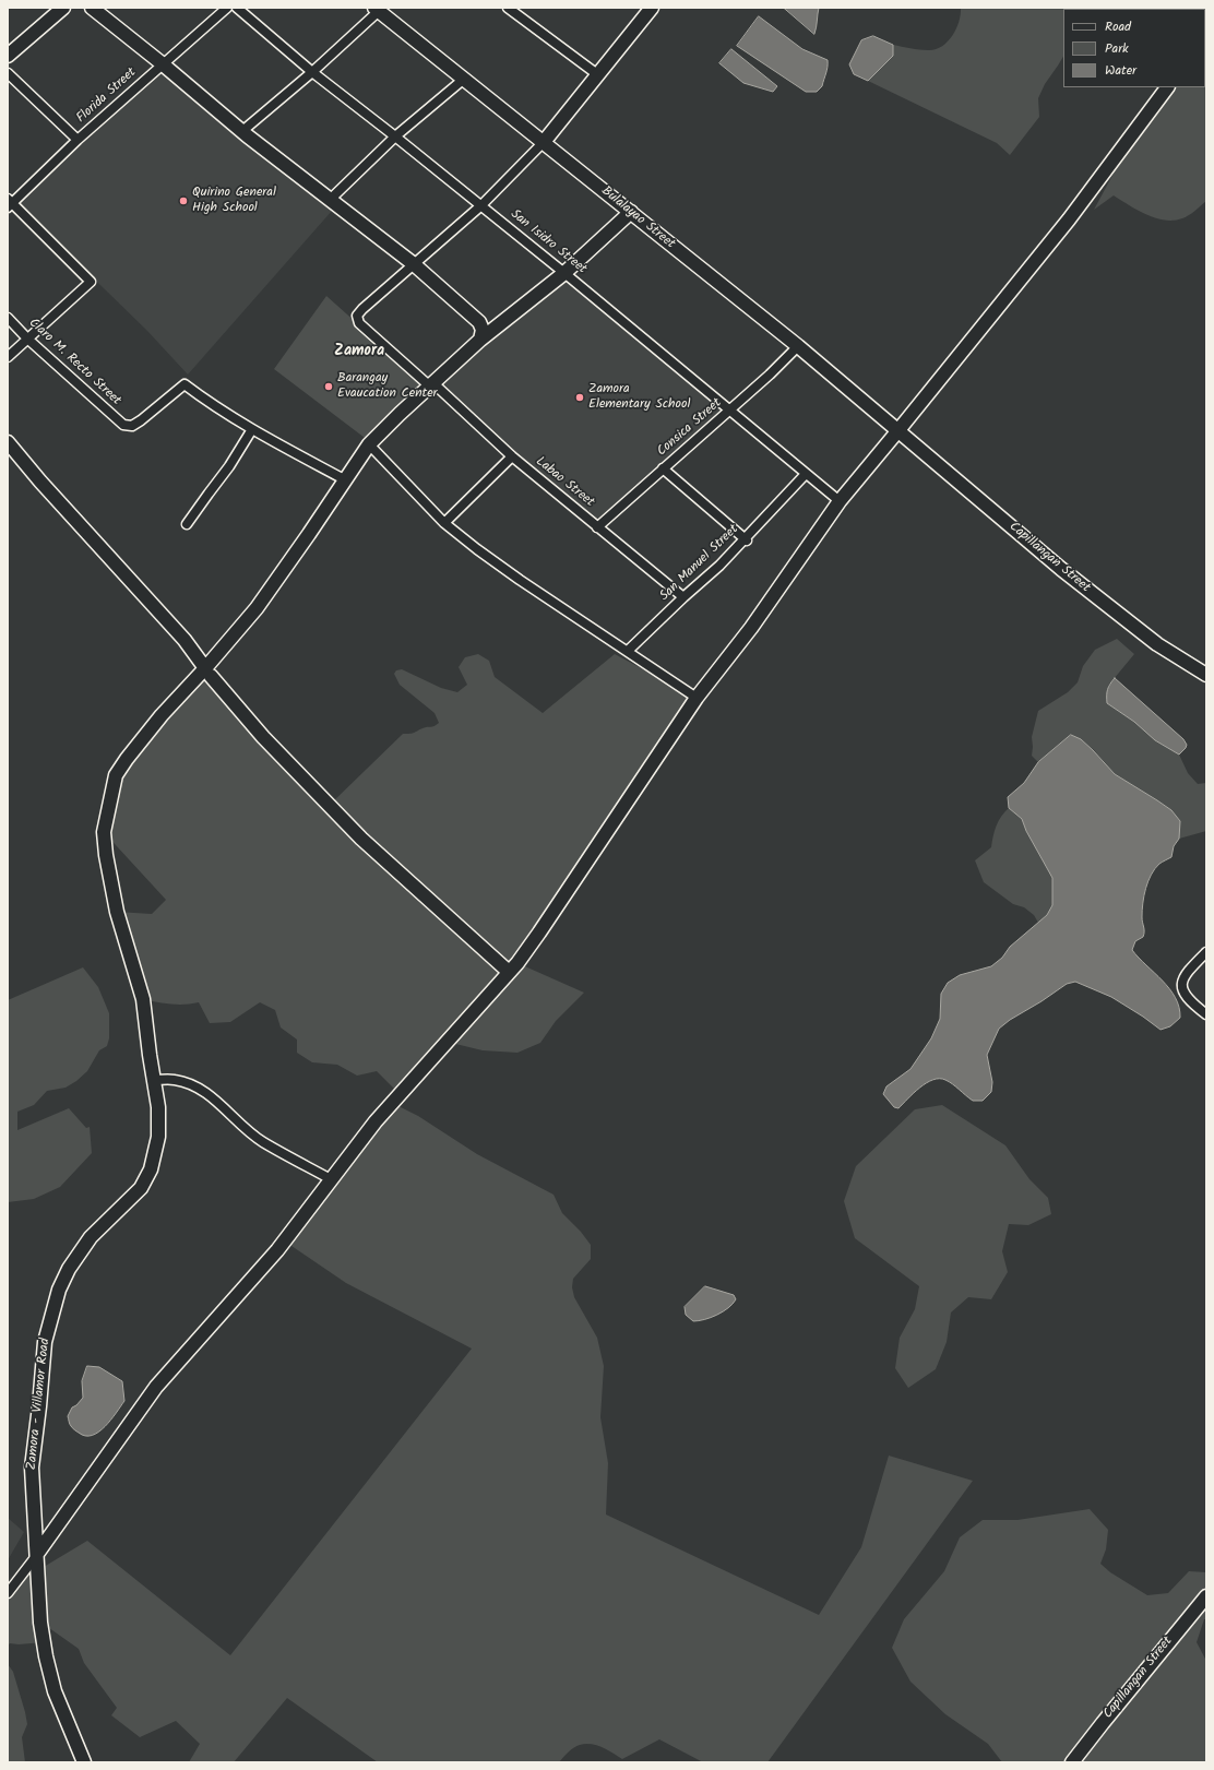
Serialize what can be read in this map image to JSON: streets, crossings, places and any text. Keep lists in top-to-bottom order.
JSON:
{
  "streets": {
    "street": [
      "Florida Street",
      "Bulalayao Street",
      "San Isidro Street",
      "Claro M. Recto Street",
      "Consica Street",
      "Labao Street",
      "Capillangan Street",
      "San Manuel Street",
      "Zamora - Villamor Road"
    ]
  },
  "crossings": [
    ["Bulalayao Street", "Consica Street"],
    ["Bulalayao Street", "Capillangan Street"],
    ["Bulalayao Street", "Zamora - Villamor Road"],
    ["San Isidro Street", "Consica Street"],
    ["San Isidro Street", "San Manuel Street"],
    ["San Isidro Street", "Zamora - Villamor Road"],
    ["Consica Street", "Labao Street"],
    ["Labao Street", "San Manuel Street"],
    ["Labao Street", "Zamora - Villamor Road"]
  ],
  "districts": ["Zamora"],
  "places": ["Quirino General High School", "Barangay Evaucation Center", "Zamora Elementary School"],
  "legend": ["Road", "Park", "Water"]
}
